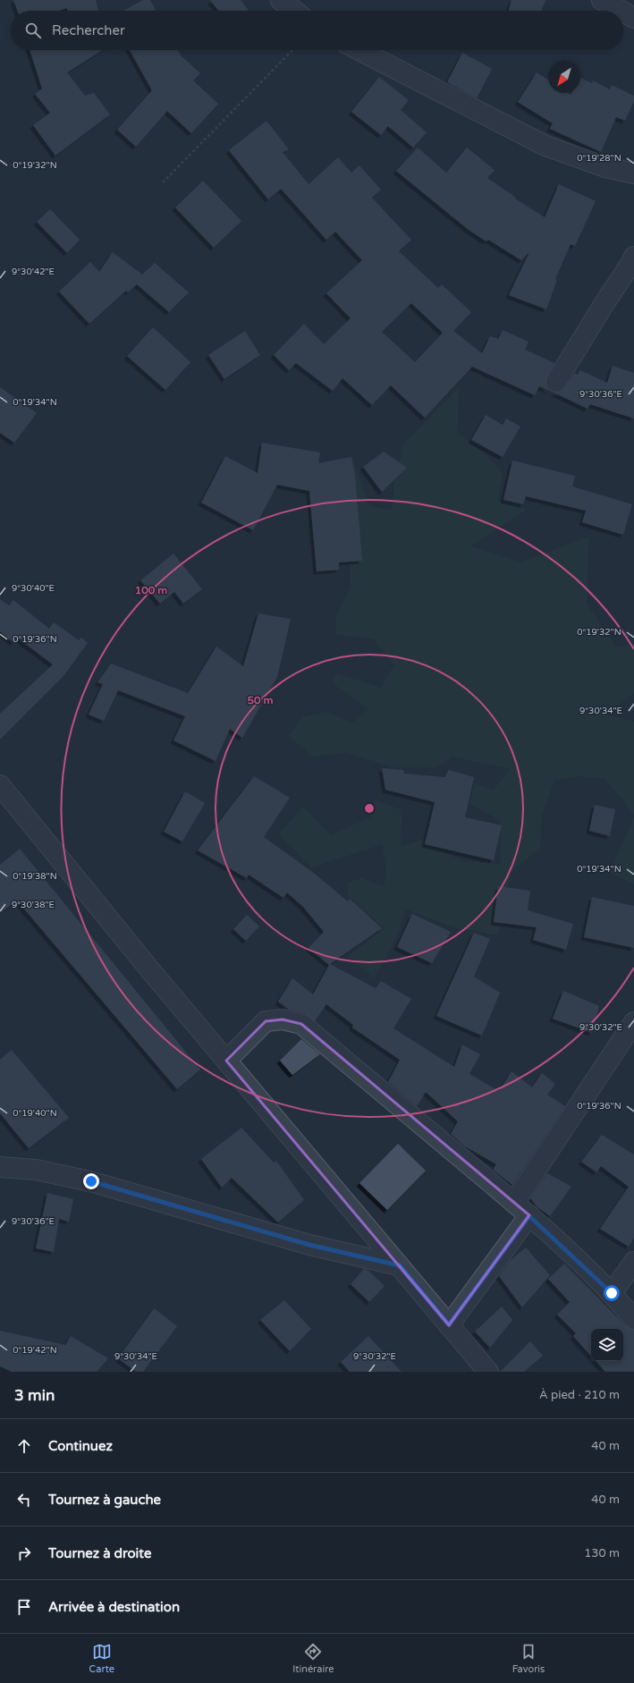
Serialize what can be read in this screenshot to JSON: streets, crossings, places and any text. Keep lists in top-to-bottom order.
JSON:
{
  "north": "bottom left",
  "page": {
    "search": "Rechercher",
    "heading": ["3 min", "À pied · 210 m"],
    "list": [
      ["Continuez", "40 m"],
      ["Tournez à gauche", "40 m"],
      ["Tournez à droite", "130 m"],
      "Arrivée à destination"
    ],
    "nav": ["Carte", "Itinéraire", "Favoris"]
  },
  "coordinates": [
    "0°19'28\"N",
    "0°19'32\"N",
    "9°30'42\"E",
    "9°30'36\"E",
    "0°19'34\"N",
    "9°30'40\"E",
    "0°19'36\"N",
    "9°30'34\"E",
    "0°19'38\"N",
    "9°30'38\"E",
    "9°30'32\"E",
    "0°19'40\"N",
    "0°19'42\"N"
  ],
  "rings": ["100 m", "50 m"]
}
